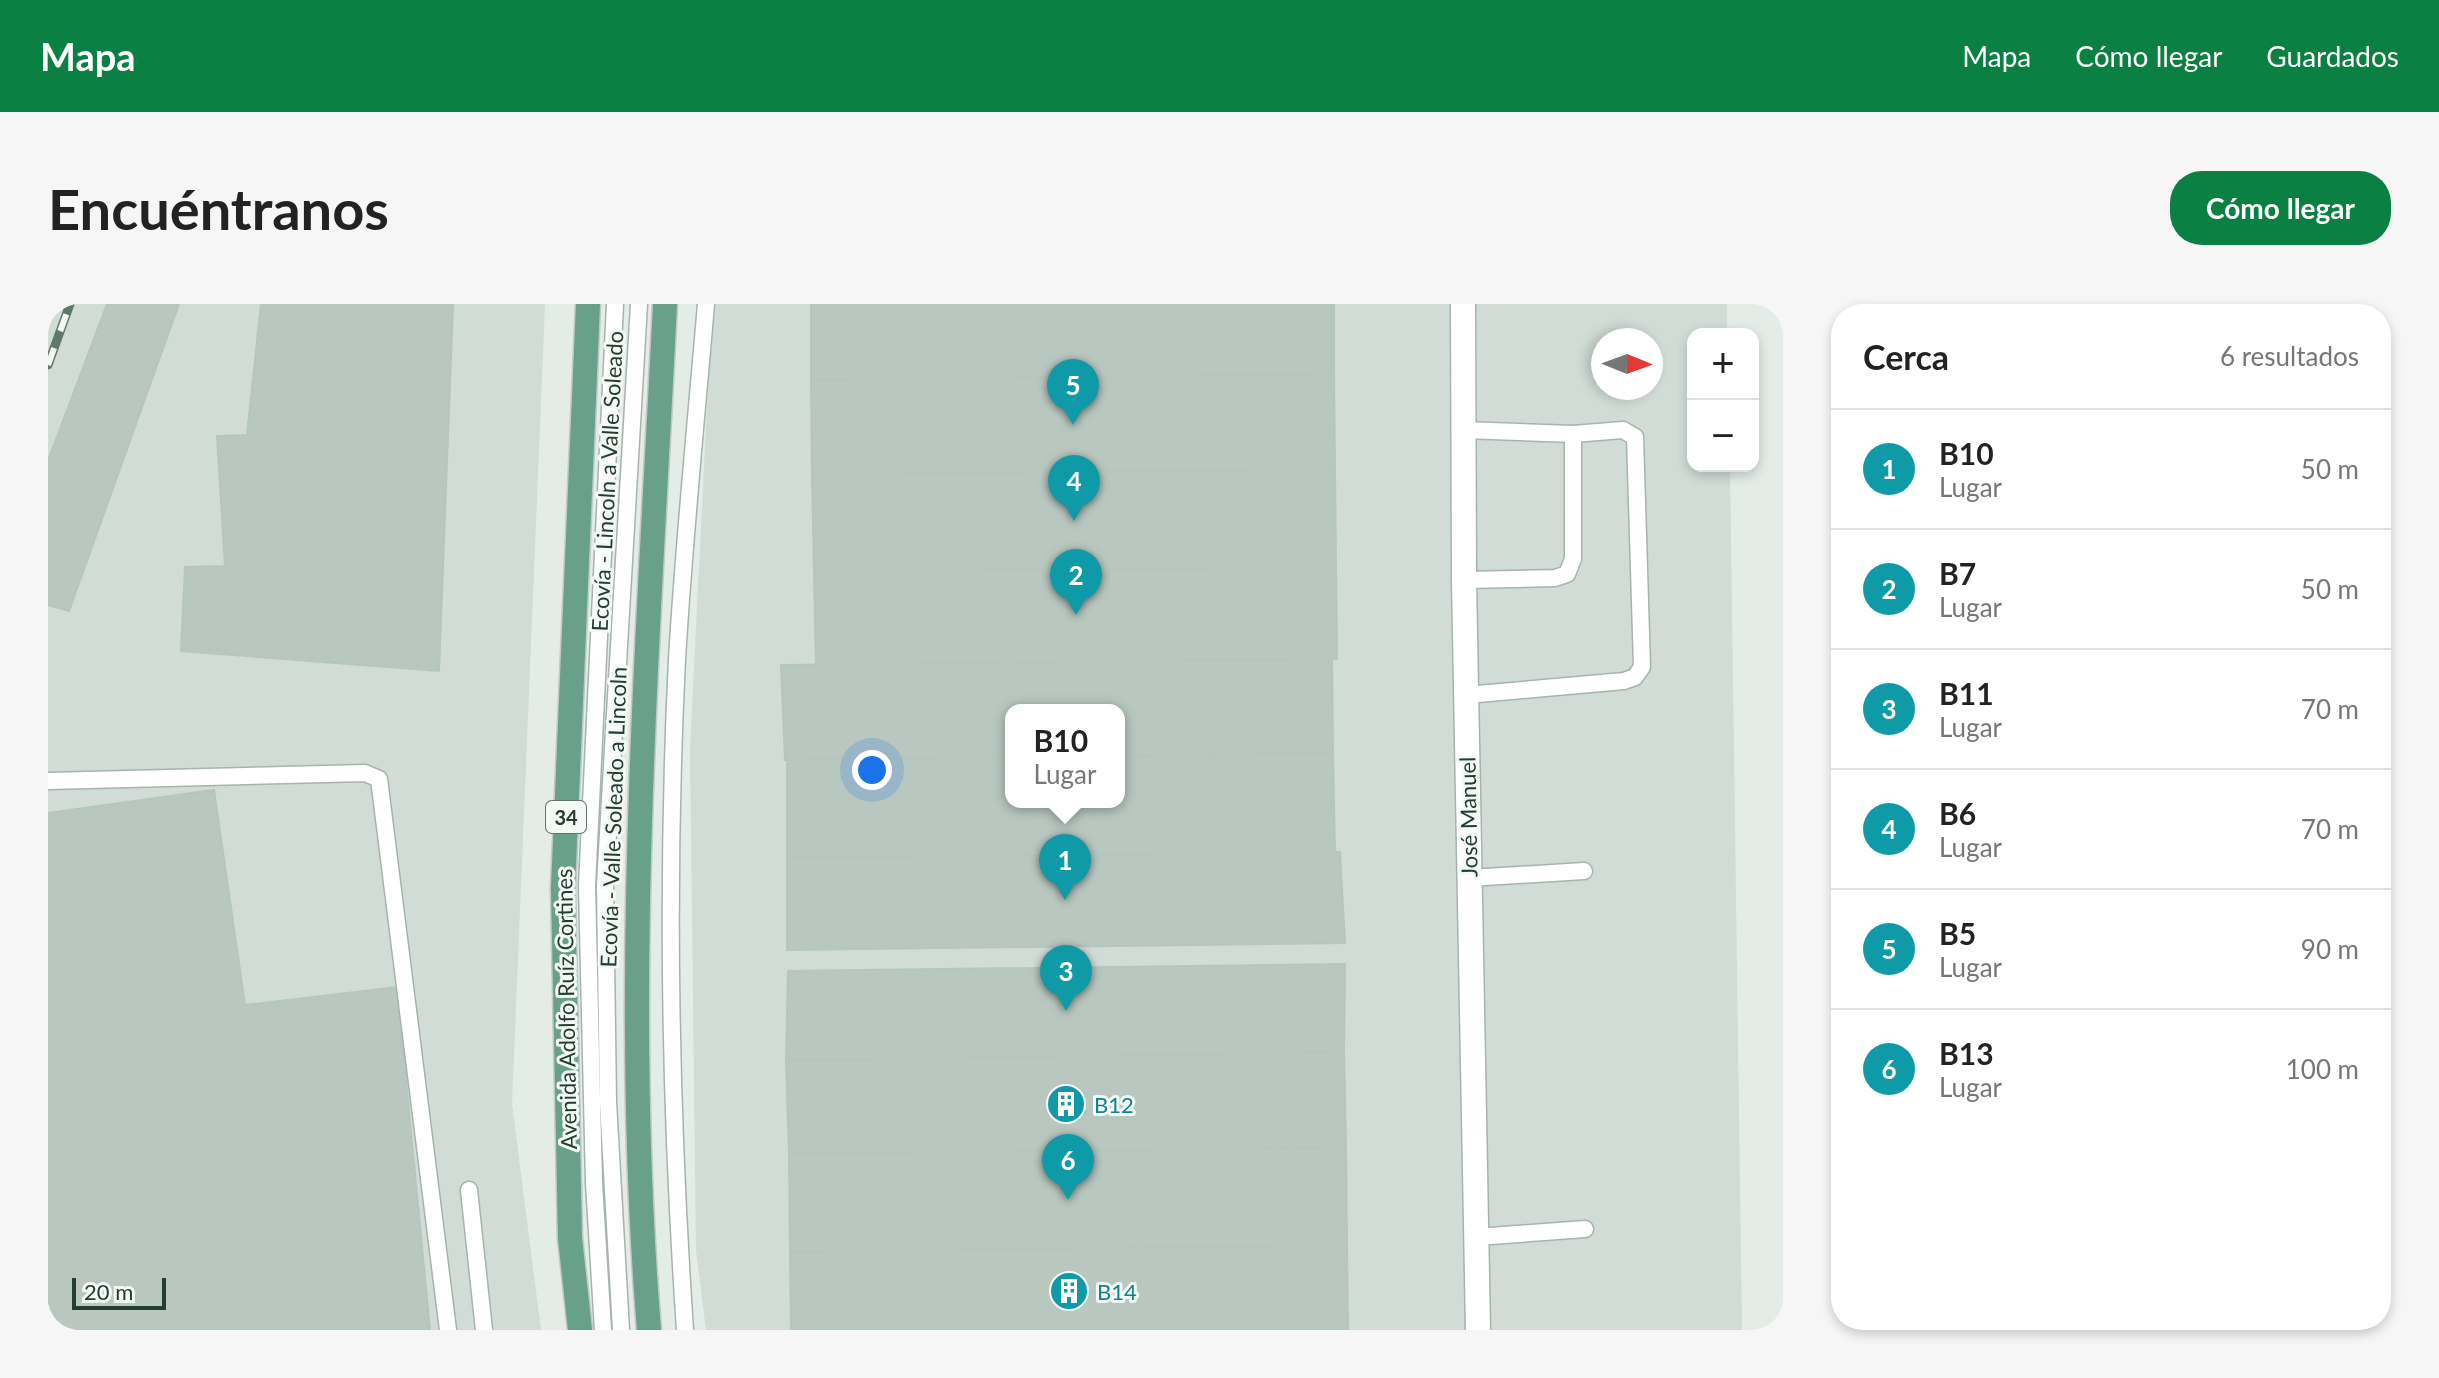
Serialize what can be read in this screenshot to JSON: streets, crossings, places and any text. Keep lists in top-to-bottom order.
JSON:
{
  "streets": {
    "main road": ["34", "Avenida Adolfo Ruíz Cortines"],
    "street": ["José Manuel"],
    "lane": ["Ecovía - Lincoln a Valle Soleado", "Ecovía - Valle Soleado a Lincoln"]
  },
  "places": {
    "building": ["B12", "B14"]
  },
  "scale_bar": "20 m",
  "north": "right",
  "page": {
    "header": "Mapa",
    "nav": ["Mapa", "Cómo llegar", "Guardados"],
    "buttons": "Cómo llegar",
    "title": "Encuéntranos",
    "heading": ["Cerca", "6 resultados"],
    "map_buttons": ["+", "−"],
    "pins": [
      "5",
      "4",
      "2",
      "1",
      "3",
      "6"
    ],
    "list": [
      {
        "mark": "1",
        "name": "B10",
        "note": "Lugar",
        "value": "50 m"
      },
      {
        "mark": "2",
        "name": "B7",
        "note": "Lugar",
        "value": "50 m"
      },
      {
        "mark": "3",
        "name": "B11",
        "note": "Lugar",
        "value": "70 m"
      },
      {
        "mark": "4",
        "name": "B6",
        "note": "Lugar",
        "value": "70 m"
      },
      {
        "mark": "5",
        "name": "B5",
        "note": "Lugar",
        "value": "90 m"
      },
      {
        "mark": "6",
        "name": "B13",
        "note": "Lugar",
        "value": "100 m"
      }
    ],
    "popup": ["B10", "Lugar"],
    "scale": "20 m"
  }
}
